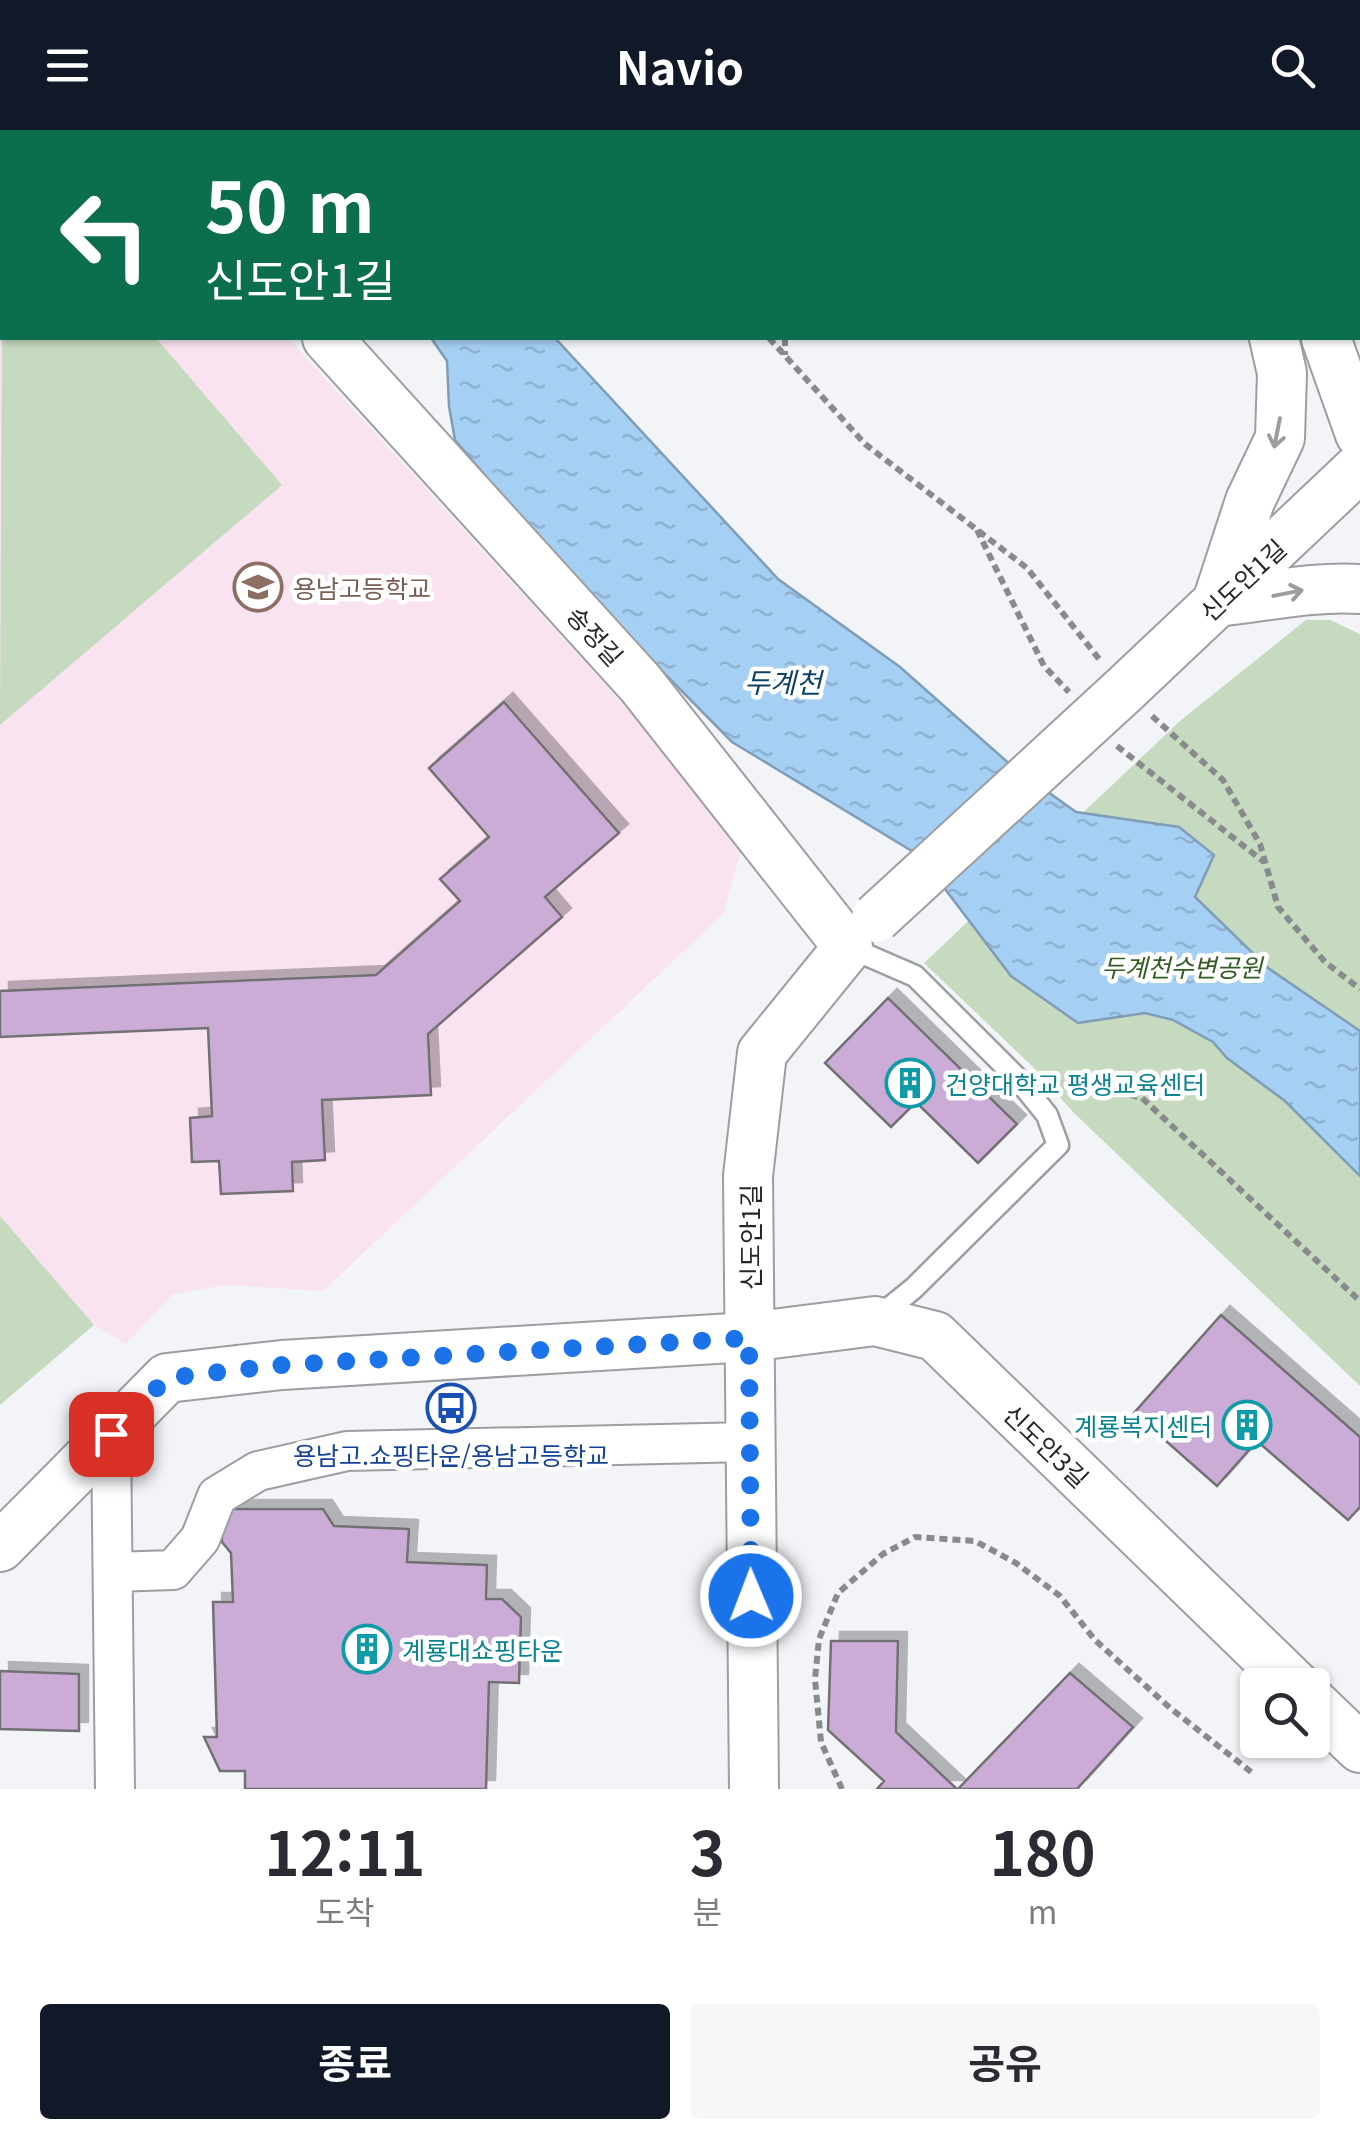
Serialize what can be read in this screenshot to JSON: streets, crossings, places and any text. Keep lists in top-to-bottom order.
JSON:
{
  "streets": {
    "street": ["신도안1길", "송정길", "신도안3길"]
  },
  "crossings": [
    ["신도안1길", "송정길"],
    ["신도안1길", "신도안3길"]
  ],
  "water": ["두계천"],
  "parks": ["두계천수변공원"],
  "places": {
    "school or university": ["용남고등학교"],
    "building": ["건양대학교 평생교육센터", "계룡복지센터", "계룡대쇼핑타운"],
    "bus stop": ["용남고.쇼핑타운/용남고등학교"]
  },
  "page": {
    "header": "Navio",
    "turn": ["50 m", "신도안1길"],
    "eta": [
      "12:11",
      "도착",
      "3",
      "분",
      "180",
      "m"
    ],
    "buttons": ["종료", "공유"]
  }
}
